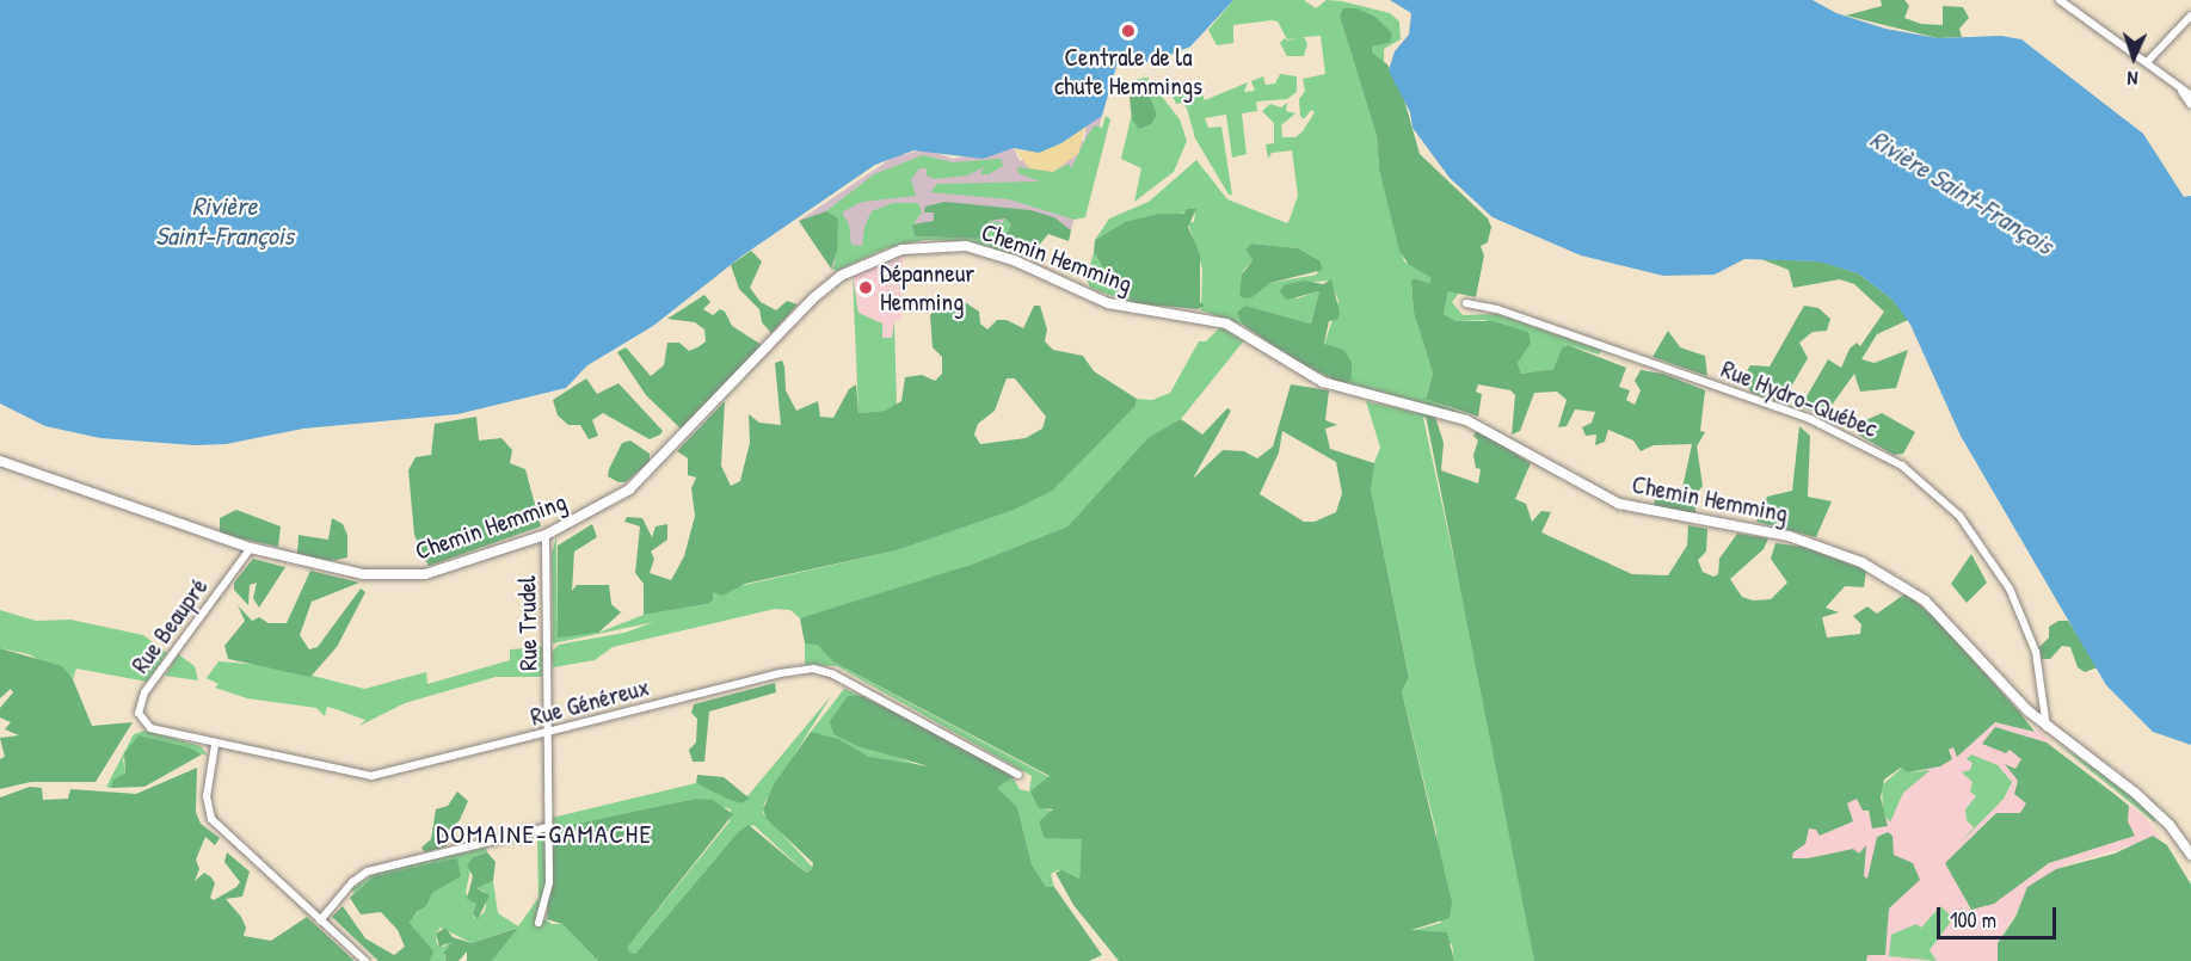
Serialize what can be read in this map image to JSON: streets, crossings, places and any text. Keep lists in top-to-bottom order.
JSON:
{
  "streets": {
    "street": [
      "Chemin Hemming",
      "Rue Hydro-Québec",
      "Rue Trudel",
      "Rue Beaupré",
      "Rue Généreux"
    ]
  },
  "crossings": [
    ["Chemin Hemming", "Rue Hydro-Québec"],
    ["Chemin Hemming", "Rue Trudel"],
    ["Chemin Hemming", "Rue Beaupré"],
    ["Rue Trudel", "Rue Généreux"],
    ["Rue Beaupré", "Rue Généreux"]
  ],
  "districts": ["DOMAINE-GAMACHE"],
  "water": ["Rivière Saint-François"],
  "places": ["Centrale de la chute Hemmings", "Dépanneur Hemming"],
  "scale_bar": "100 m",
  "north": "bottom"
}
